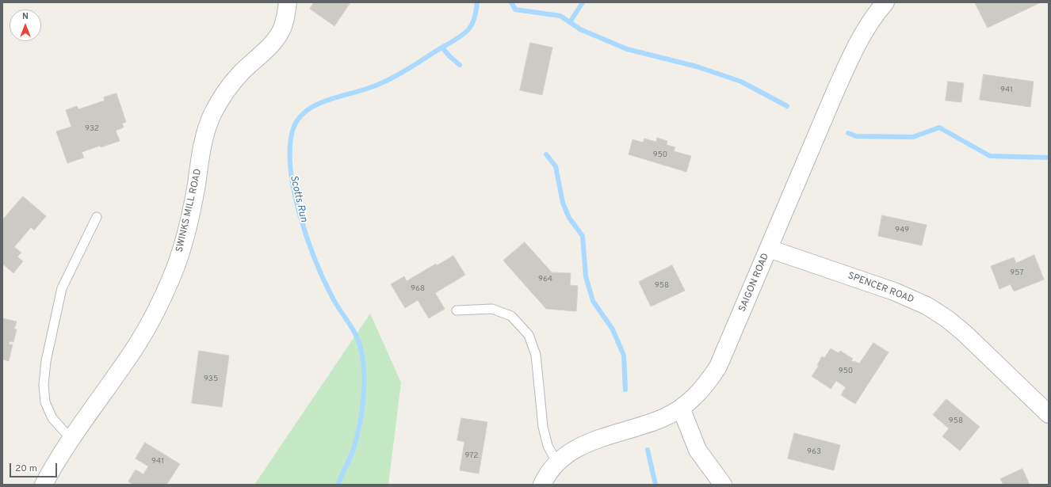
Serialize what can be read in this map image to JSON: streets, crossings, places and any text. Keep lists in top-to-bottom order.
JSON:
{
  "streets": {
    "street": ["SWINKS MILL ROAD", "SAIGON ROAD", "SPENCER ROAD"]
  },
  "crossings": [
    ["SAIGON ROAD", "SPENCER ROAD"]
  ],
  "water": ["Scotts Run"],
  "house_numbers": [
    "941",
    "932",
    "950",
    "949",
    "957",
    "964",
    "958",
    "968",
    "950",
    "935",
    "958",
    "963",
    "972",
    "941"
  ],
  "scale_bar": "20 m",
  "north": "top"
}
